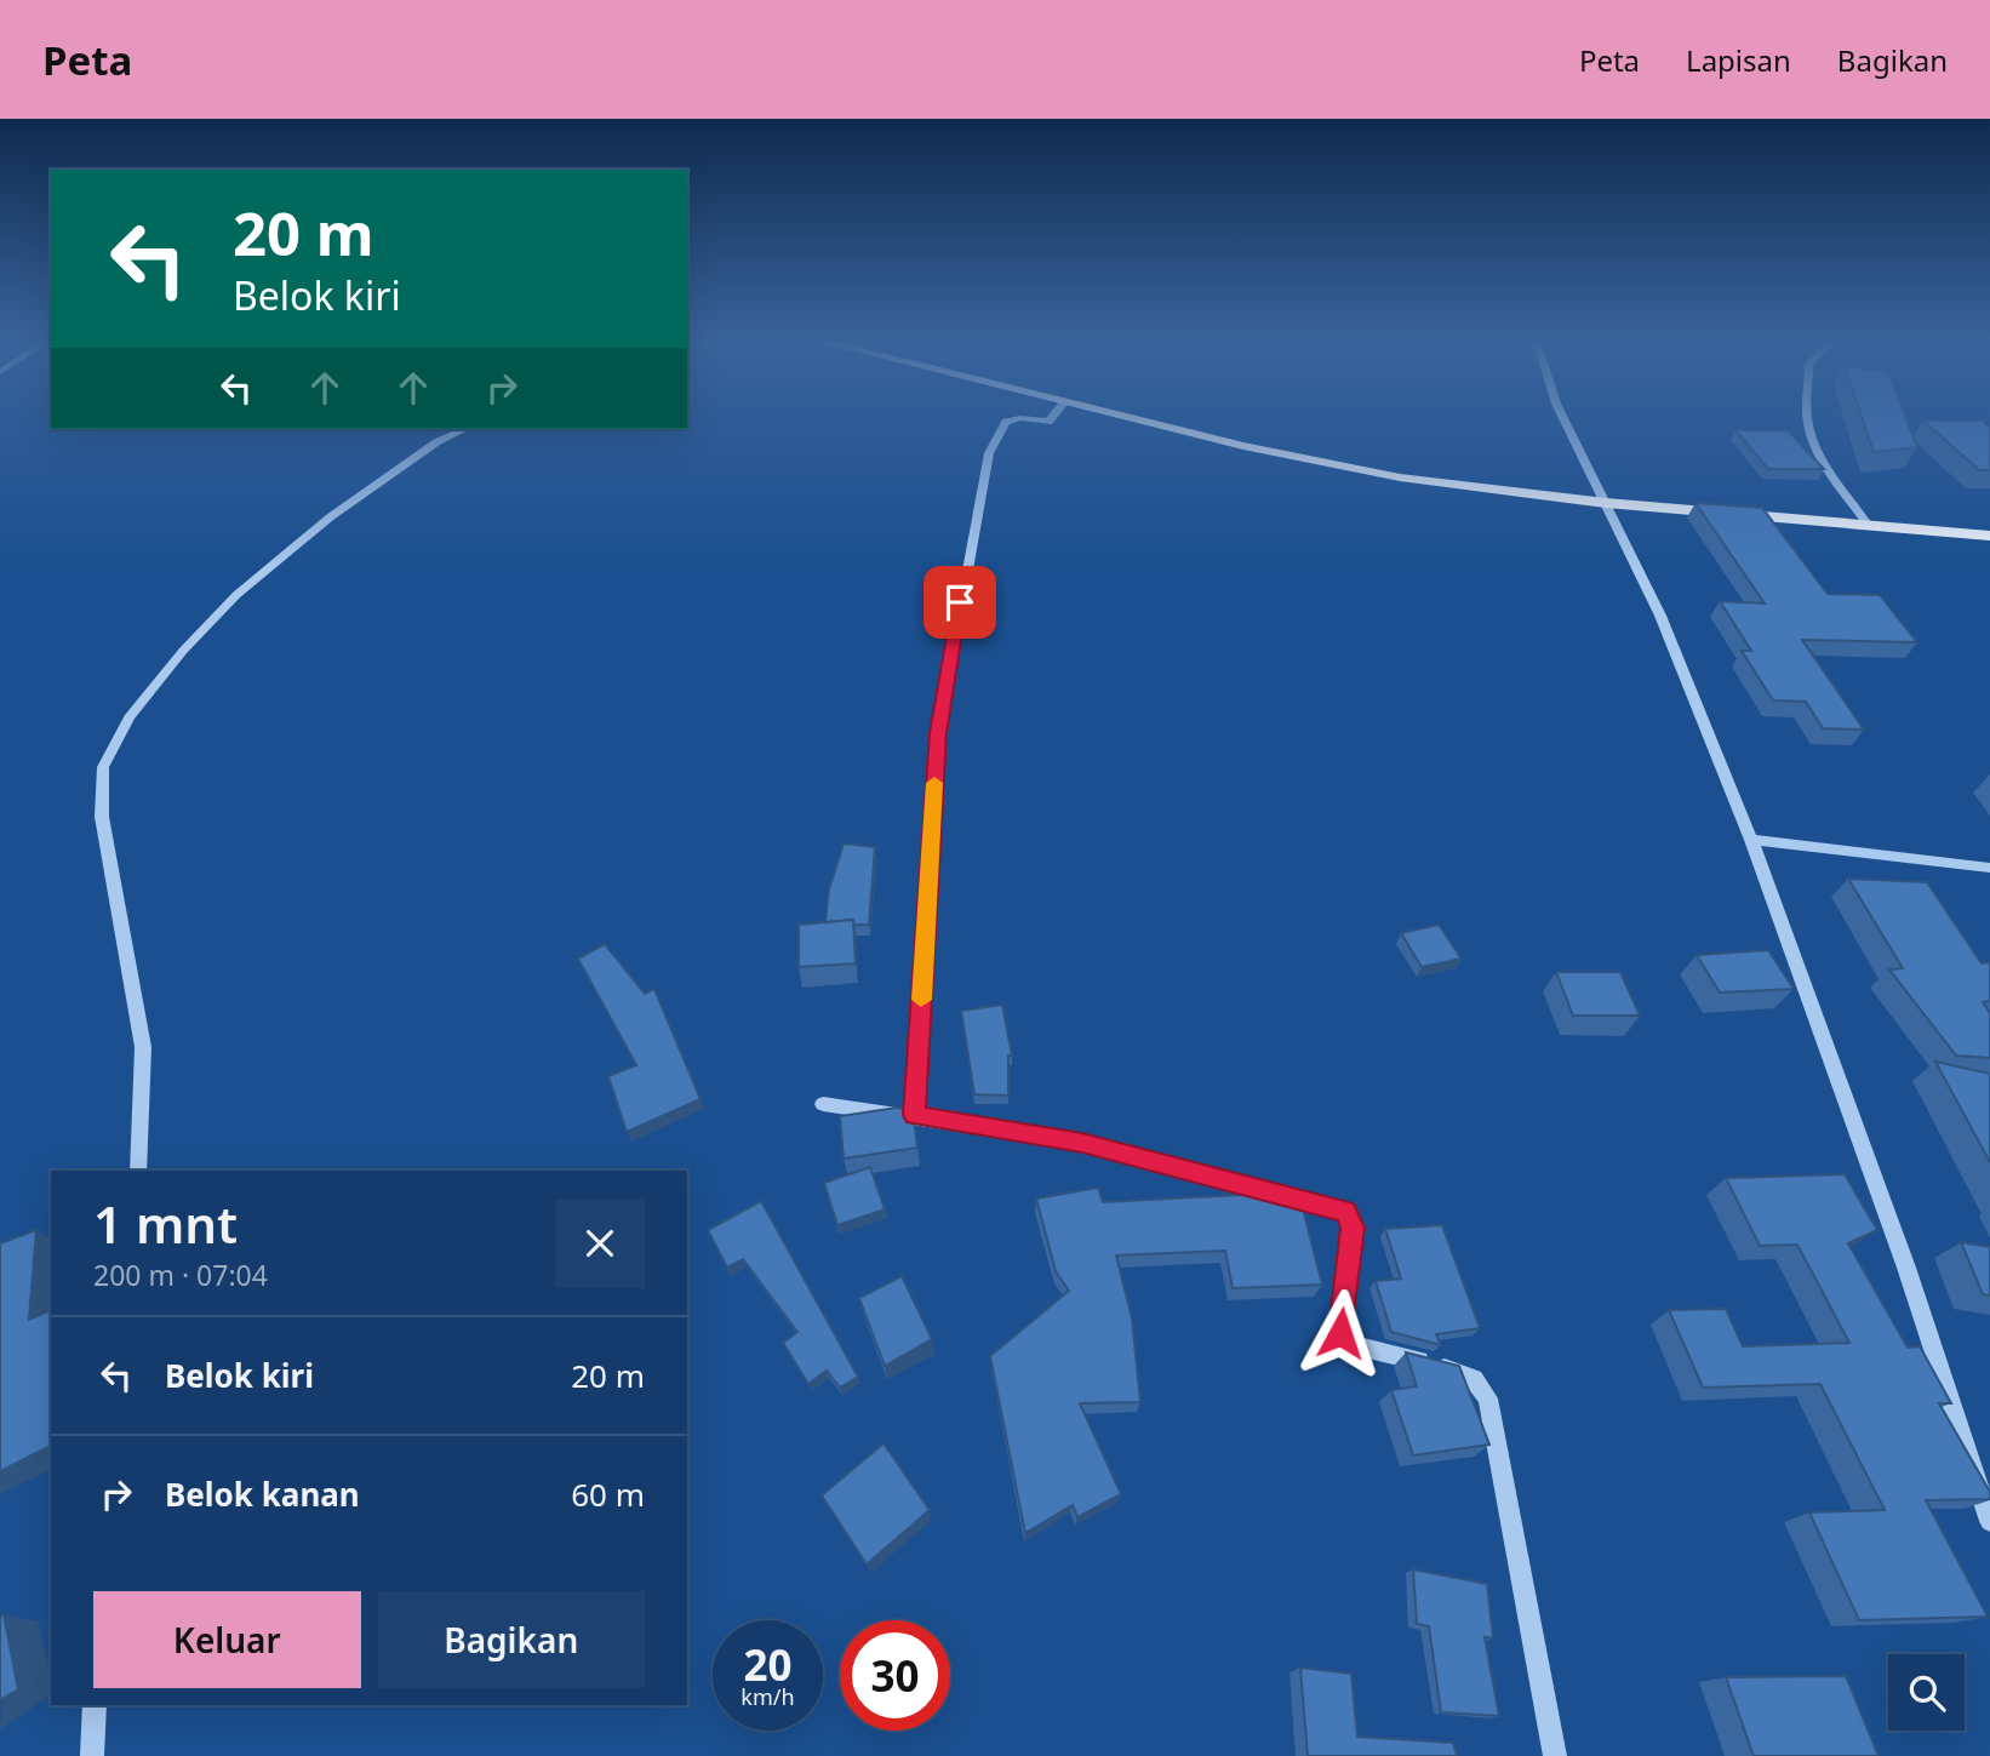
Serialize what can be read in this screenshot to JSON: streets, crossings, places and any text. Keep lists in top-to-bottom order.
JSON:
{
  "page": {
    "header": "Peta",
    "nav": ["Peta", "Lapisan", "Bagikan"],
    "turn": ["20 m", "Belok kiri"],
    "heading": ["1 mnt", "200 m · 07:04"],
    "list": [
      {
        "name": "Belok kiri",
        "value": "20 m"
      },
      {
        "name": "Belok kanan",
        "value": "60 m"
      }
    ],
    "buttons": ["Keluar", "Bagikan"],
    "speed": "20 km/h",
    "limit": "30"
  }
}
